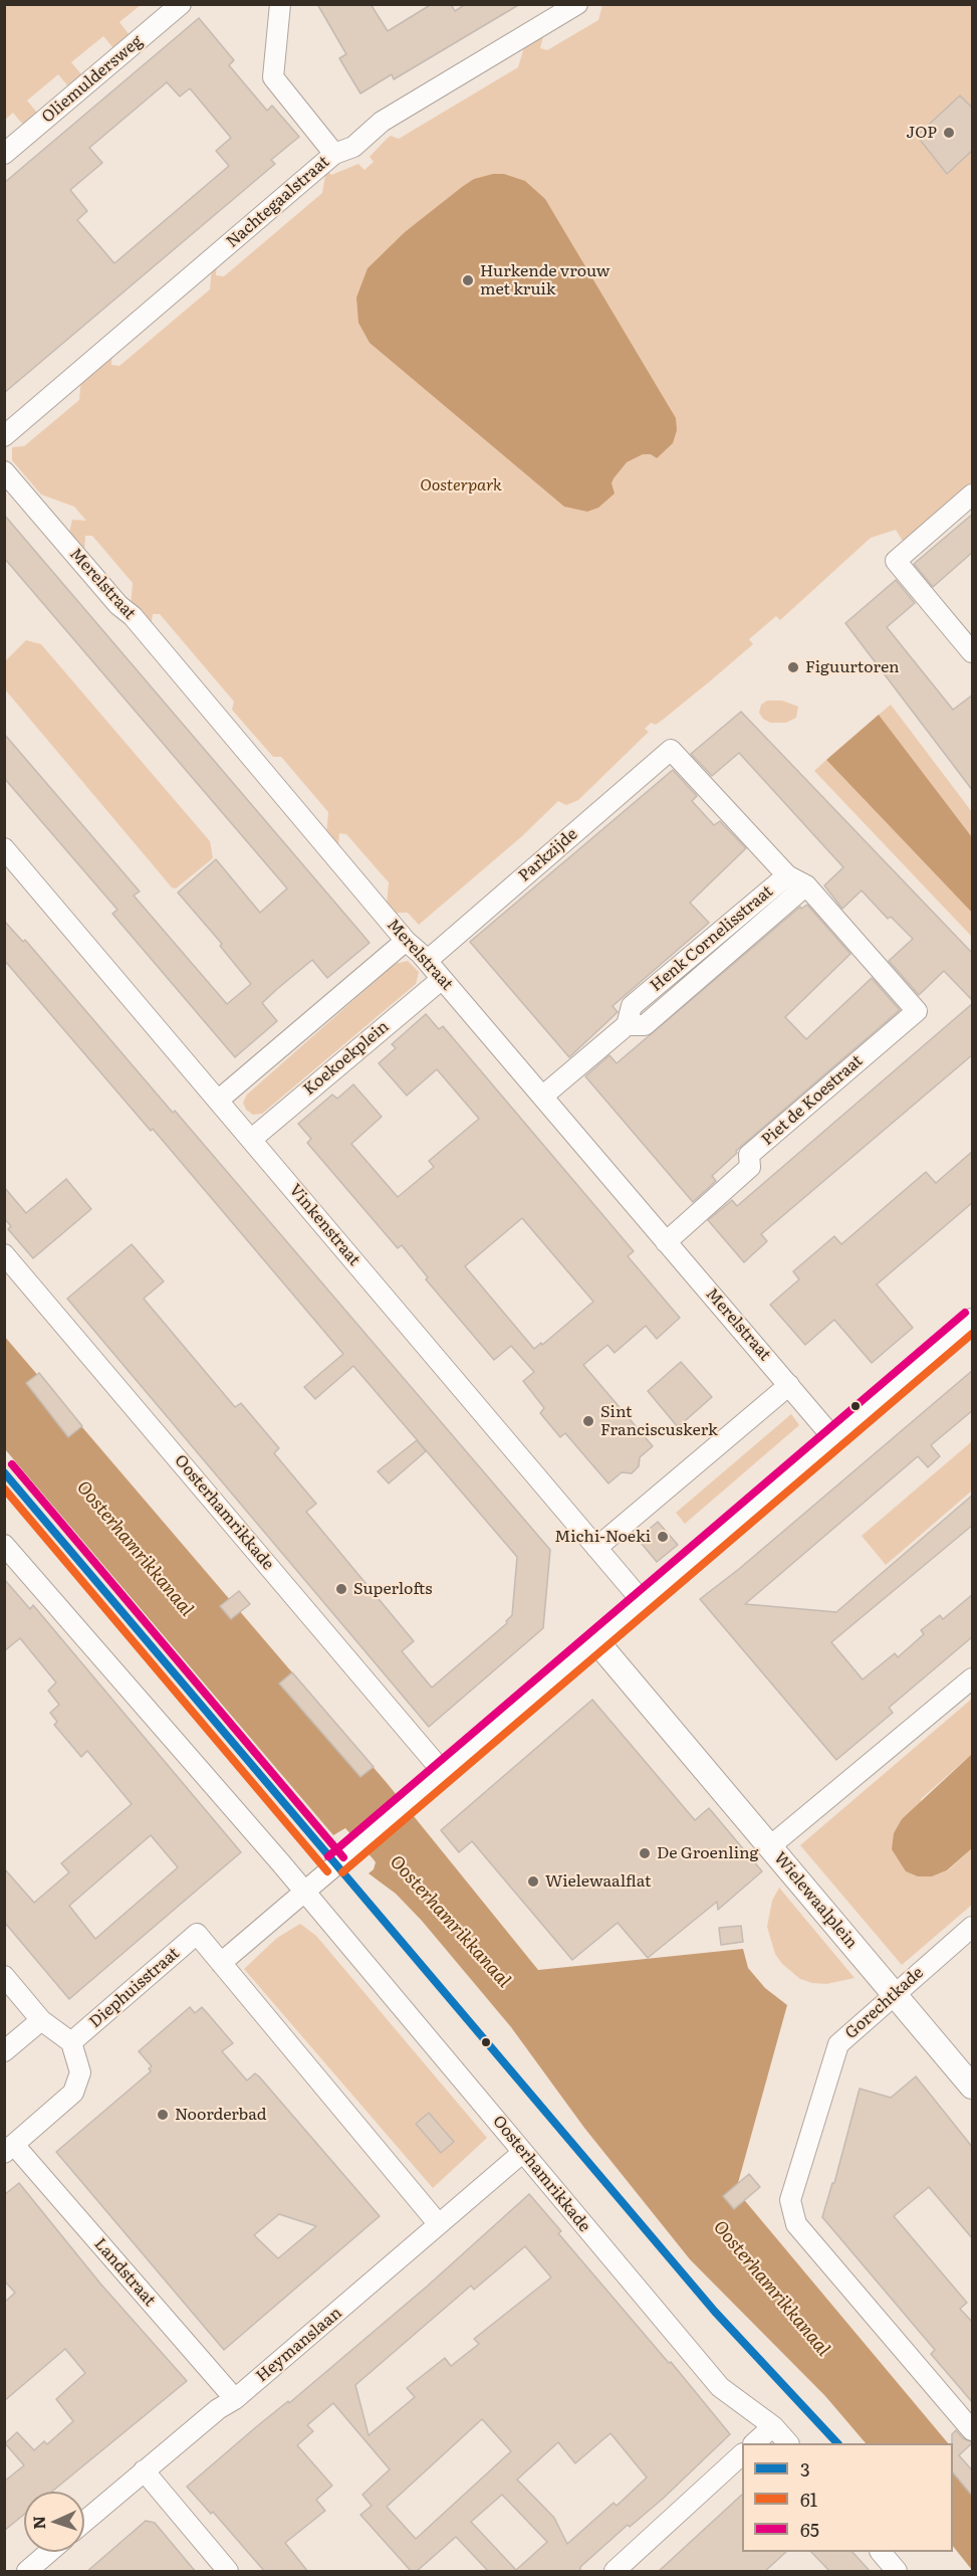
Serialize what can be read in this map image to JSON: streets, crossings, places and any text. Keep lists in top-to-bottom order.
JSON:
{
  "streets": {
    "street": [
      "Oliemuldersweg",
      "Nachtegaalstraat",
      "Merelstraat",
      "Parkzijde",
      "Henk Cornelisstraat",
      "Koekoekplein",
      "Piet de Koestraat",
      "Vinkenstraat",
      "Oosterhamrikkade",
      "Wielewaalplein",
      "Diephuisstraat",
      "Gorechtkade",
      "Landstraat",
      "Heymanslaan"
    ]
  },
  "crossings": [
    ["Merelstraat", "Parkzijde"],
    ["Merelstraat", "Henk Cornelisstraat"],
    ["Merelstraat", "Koekoekplein"],
    ["Merelstraat", "Piet de Koestraat"],
    ["Parkzijde", "Henk Cornelisstraat"],
    ["Henk Cornelisstraat", "Piet de Koestraat"],
    ["Koekoekplein", "Vinkenstraat"],
    ["Oosterhamrikkade", "Heymanslaan"],
    ["Wielewaalplein", "Gorechtkade"],
    ["Landstraat", "Heymanslaan"]
  ],
  "water": ["Oosterhamrikkanaal"],
  "parks": ["Oosterpark"],
  "places": [
    "JOP",
    "Hurkende vrouw met kruik",
    "Figuurtoren",
    "Sint Franciscuskerk",
    "Michi-Noeki",
    "Superlofts",
    "De Groenling",
    "Wielewaalflat",
    "Noorderbad"
  ],
  "lines": ["transit line 65", "transit line 61", "transit line 3"],
  "legend": ["3", "61", "65"],
  "north": "left"
}
